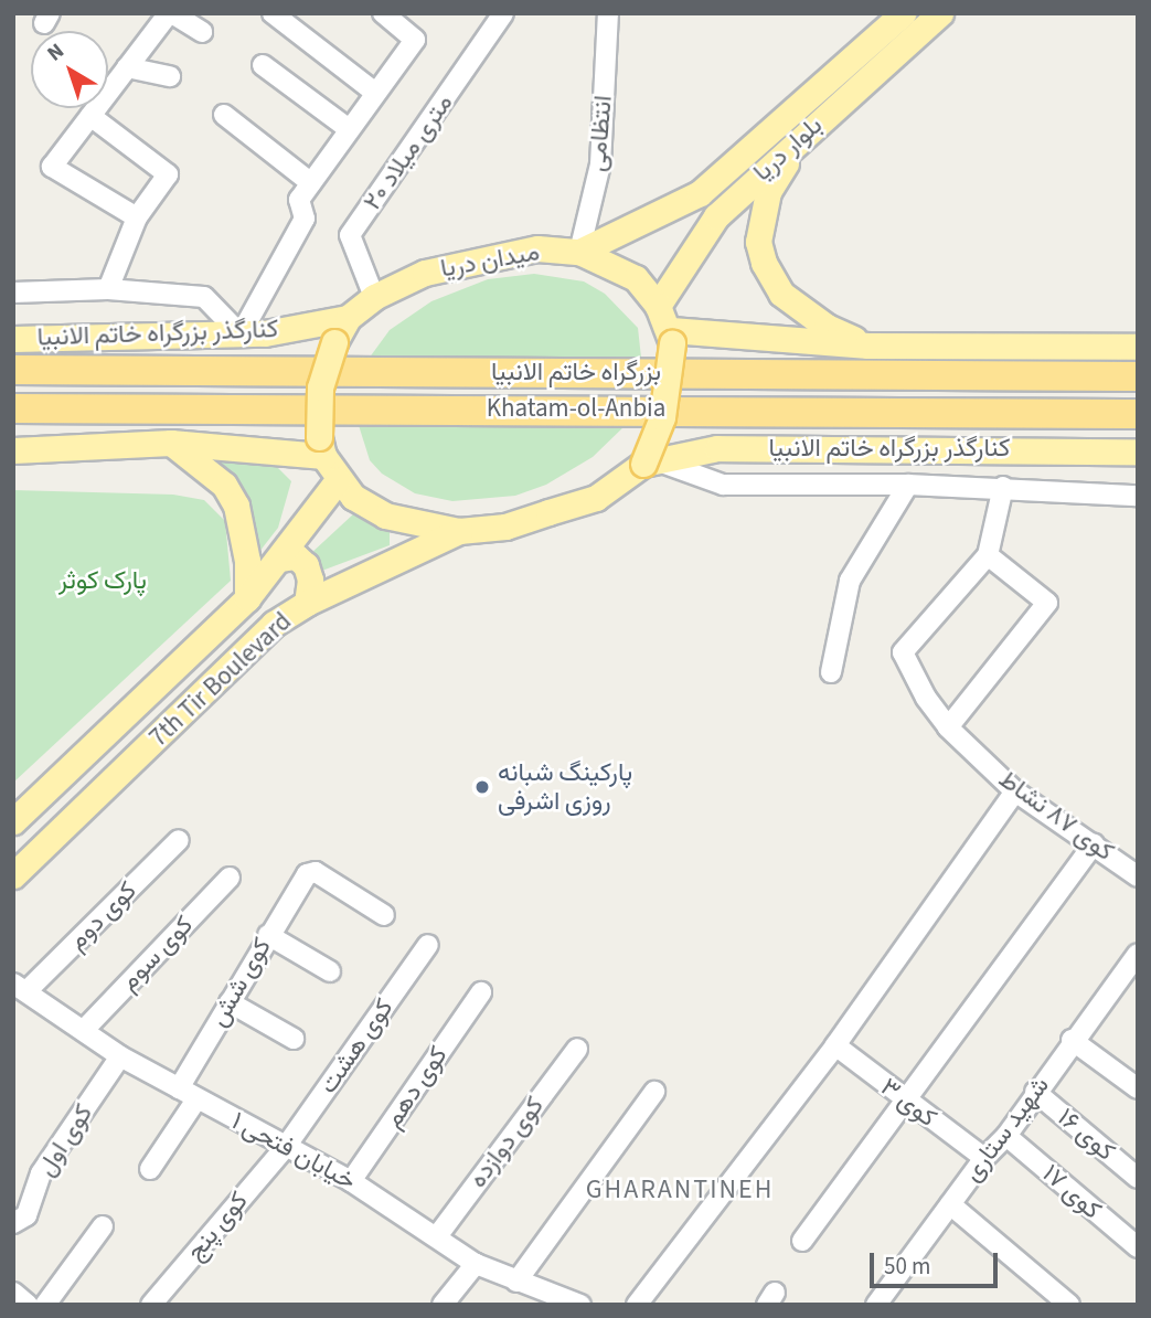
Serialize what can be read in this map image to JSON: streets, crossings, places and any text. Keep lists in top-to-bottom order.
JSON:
{
  "streets": {
    "highway": ["بزرگراه خاتم الانبیا", "Khatam-ol-Anbia"],
    "main road": [
      "بلوار دریا",
      "میدان دریا",
      "کنارگذر بزرگراه خاتم الانبیا",
      "7th Tir Boulevard"
    ],
    "street": [
      "انتظامی",
      "۲۰ متری میلاد",
      "کوی ۸۷ نشاط",
      "کوی دوم",
      "کوی سوم",
      "کوی شش",
      "کوی هشت",
      "کوی دهم",
      "کوی ۳",
      "شهید ستاری",
      "کوی ۱۶",
      "کوی اول",
      "کوی دوازده",
      "خیابان فتحی ۱",
      "کوی ۱۷",
      "کوی پنج"
    ]
  },
  "crossings": [
    ["انتظامی", "بلوار دریا"],
    ["انتظامی", "میدان دریا"],
    ["بلوار دریا", "میدان دریا"],
    ["۲۰ متری میلاد", "میدان دریا"],
    ["میدان دریا", "کنارگذر بزرگراه خاتم الانبیا"],
    ["کوی دوم", "خیابان فتحی ۱"],
    ["کوی سوم", "خیابان فتحی ۱"],
    ["کوی شش", "خیابان فتحی ۱"],
    ["کوی هشت", "خیابان فتحی ۱"],
    ["کوی هشت", "کوی پنج"],
    ["کوی دهم", "خیابان فتحی ۱"],
    ["کوی ۳", "شهید ستاری"],
    ["شهید ستاری", "کوی ۱۶"],
    ["شهید ستاری", "کوی ۱۷"],
    ["کوی اول", "خیابان فتحی ۱"],
    ["کوی دوازده", "خیابان فتحی ۱"],
    ["خیابان فتحی ۱", "کوی پنج"]
  ],
  "districts": ["GHARANTINEH"],
  "parks": ["پارک کوثر"],
  "places": ["پارکینگ شبانه روزی اشرفی"],
  "scale_bar": "50 m",
  "north": "top left"
}
